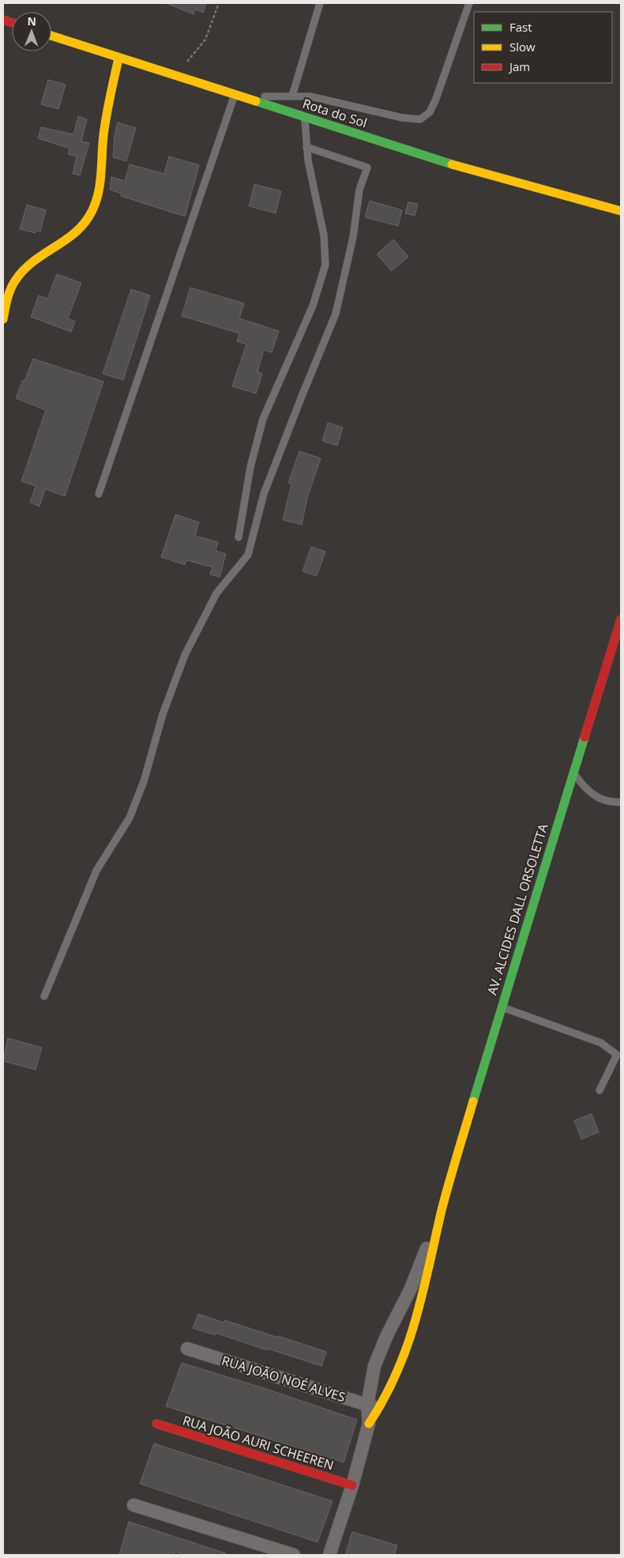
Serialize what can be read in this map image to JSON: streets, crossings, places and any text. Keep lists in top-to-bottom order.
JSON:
{
  "streets": {
    "main road": ["Rota do Sol", "AV. ALCIDES DALL ORSOLETTA", "RUA JOÃO AURI SCHEEREN"],
    "street": ["RUA JOÃO NOÉ ALVES"]
  },
  "crossings": [
    ["AV. ALCIDES DALL ORSOLETTA", "RUA JOÃO NOÉ ALVES"]
  ],
  "legend": ["Fast", "Slow", "Jam"],
  "north": "top"
}
